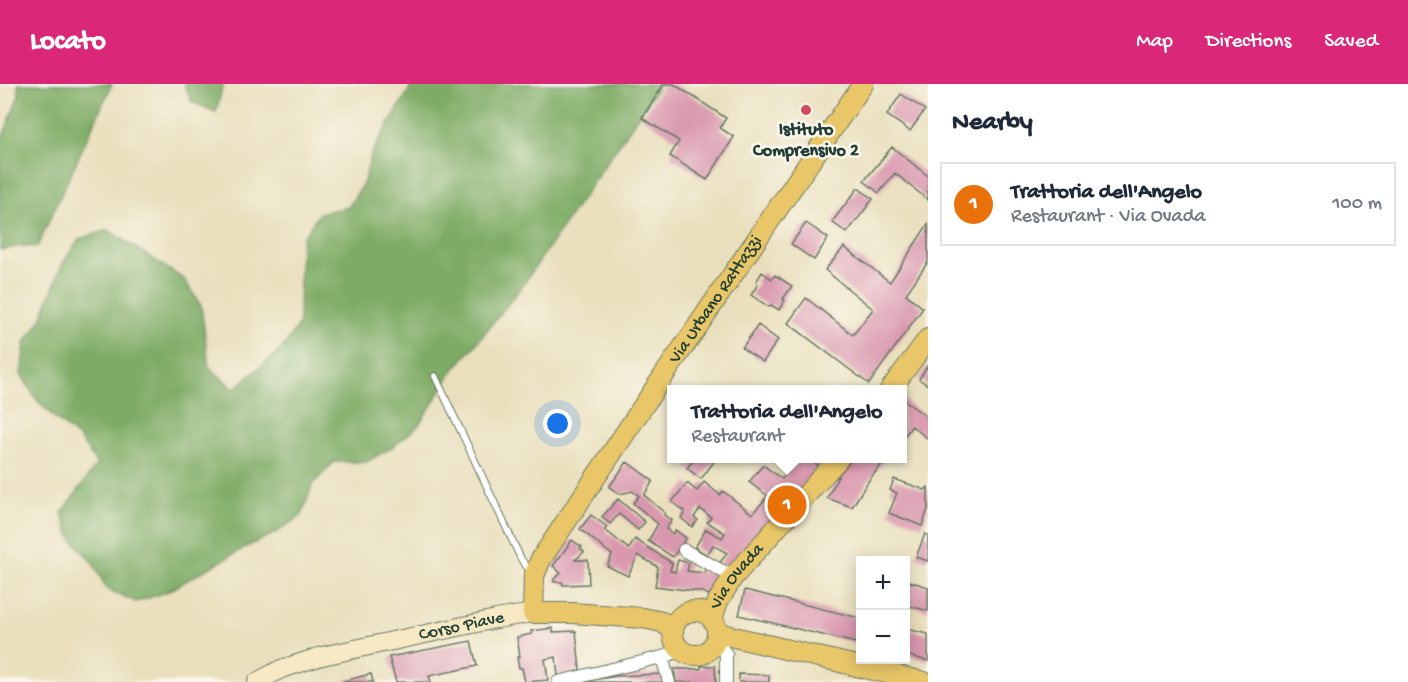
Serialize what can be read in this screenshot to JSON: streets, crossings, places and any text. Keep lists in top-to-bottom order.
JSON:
{
  "streets": {
    "main road": ["Via Urbano Rattazzi", "Via Ovada", "Corso Piave"]
  },
  "crossings": [
    ["Via Urbano Rattazzi", "Corso Piave"],
    ["Via Ovada", "Corso Piave"]
  ],
  "places": ["Istituto Comprensivo 2"],
  "page": {
    "header": "Locato",
    "nav": ["Map", "Directions", "Saved"],
    "heading": "Nearby",
    "list": [
      {
        "mark": "1",
        "name": "Trattoria dell'Angelo",
        "note": "Restaurant · Via Ovada",
        "value": "100 m"
      }
    ],
    "popup": ["Trattoria dell'Angelo", "Restaurant"],
    "pins": "1",
    "map_buttons": ["+", "−"]
  }
}
